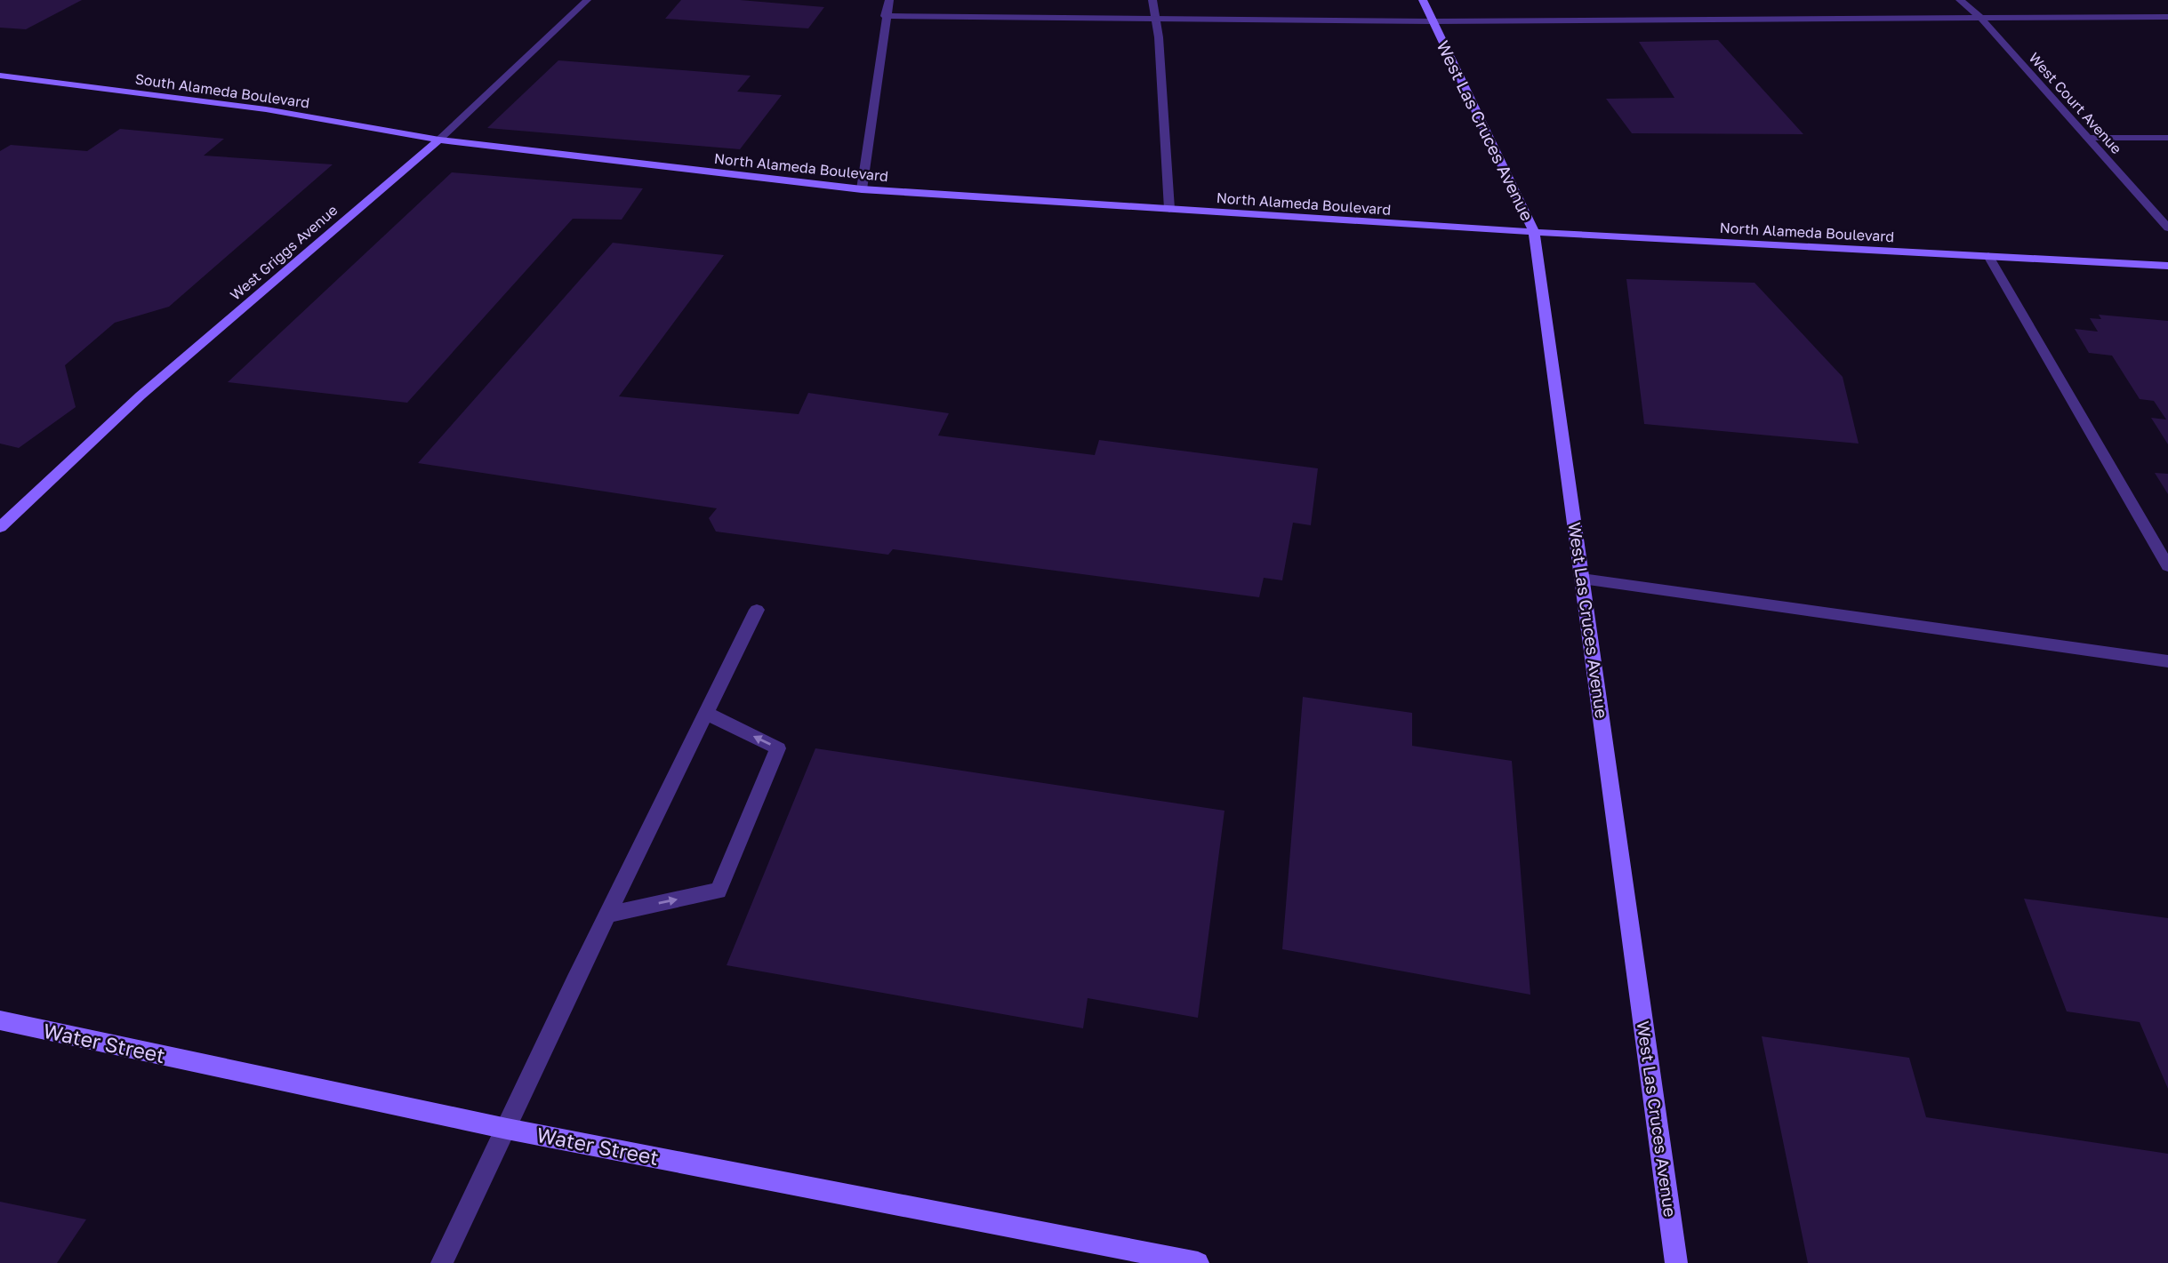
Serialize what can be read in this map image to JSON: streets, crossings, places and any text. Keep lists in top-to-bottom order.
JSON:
{
  "streets": {
    "street": [
      "South Alameda Boulevard",
      "West Court Avenue",
      "West Las Cruces Avenue",
      "North Alameda Boulevard",
      "West Griggs Avenue",
      "Water Street"
    ]
  },
  "crossings": [
    ["South Alameda Boulevard", "North Alameda Boulevard"],
    ["South Alameda Boulevard", "West Griggs Avenue"],
    ["West Las Cruces Avenue", "North Alameda Boulevard"],
    ["North Alameda Boulevard", "West Griggs Avenue"]
  ]
}
